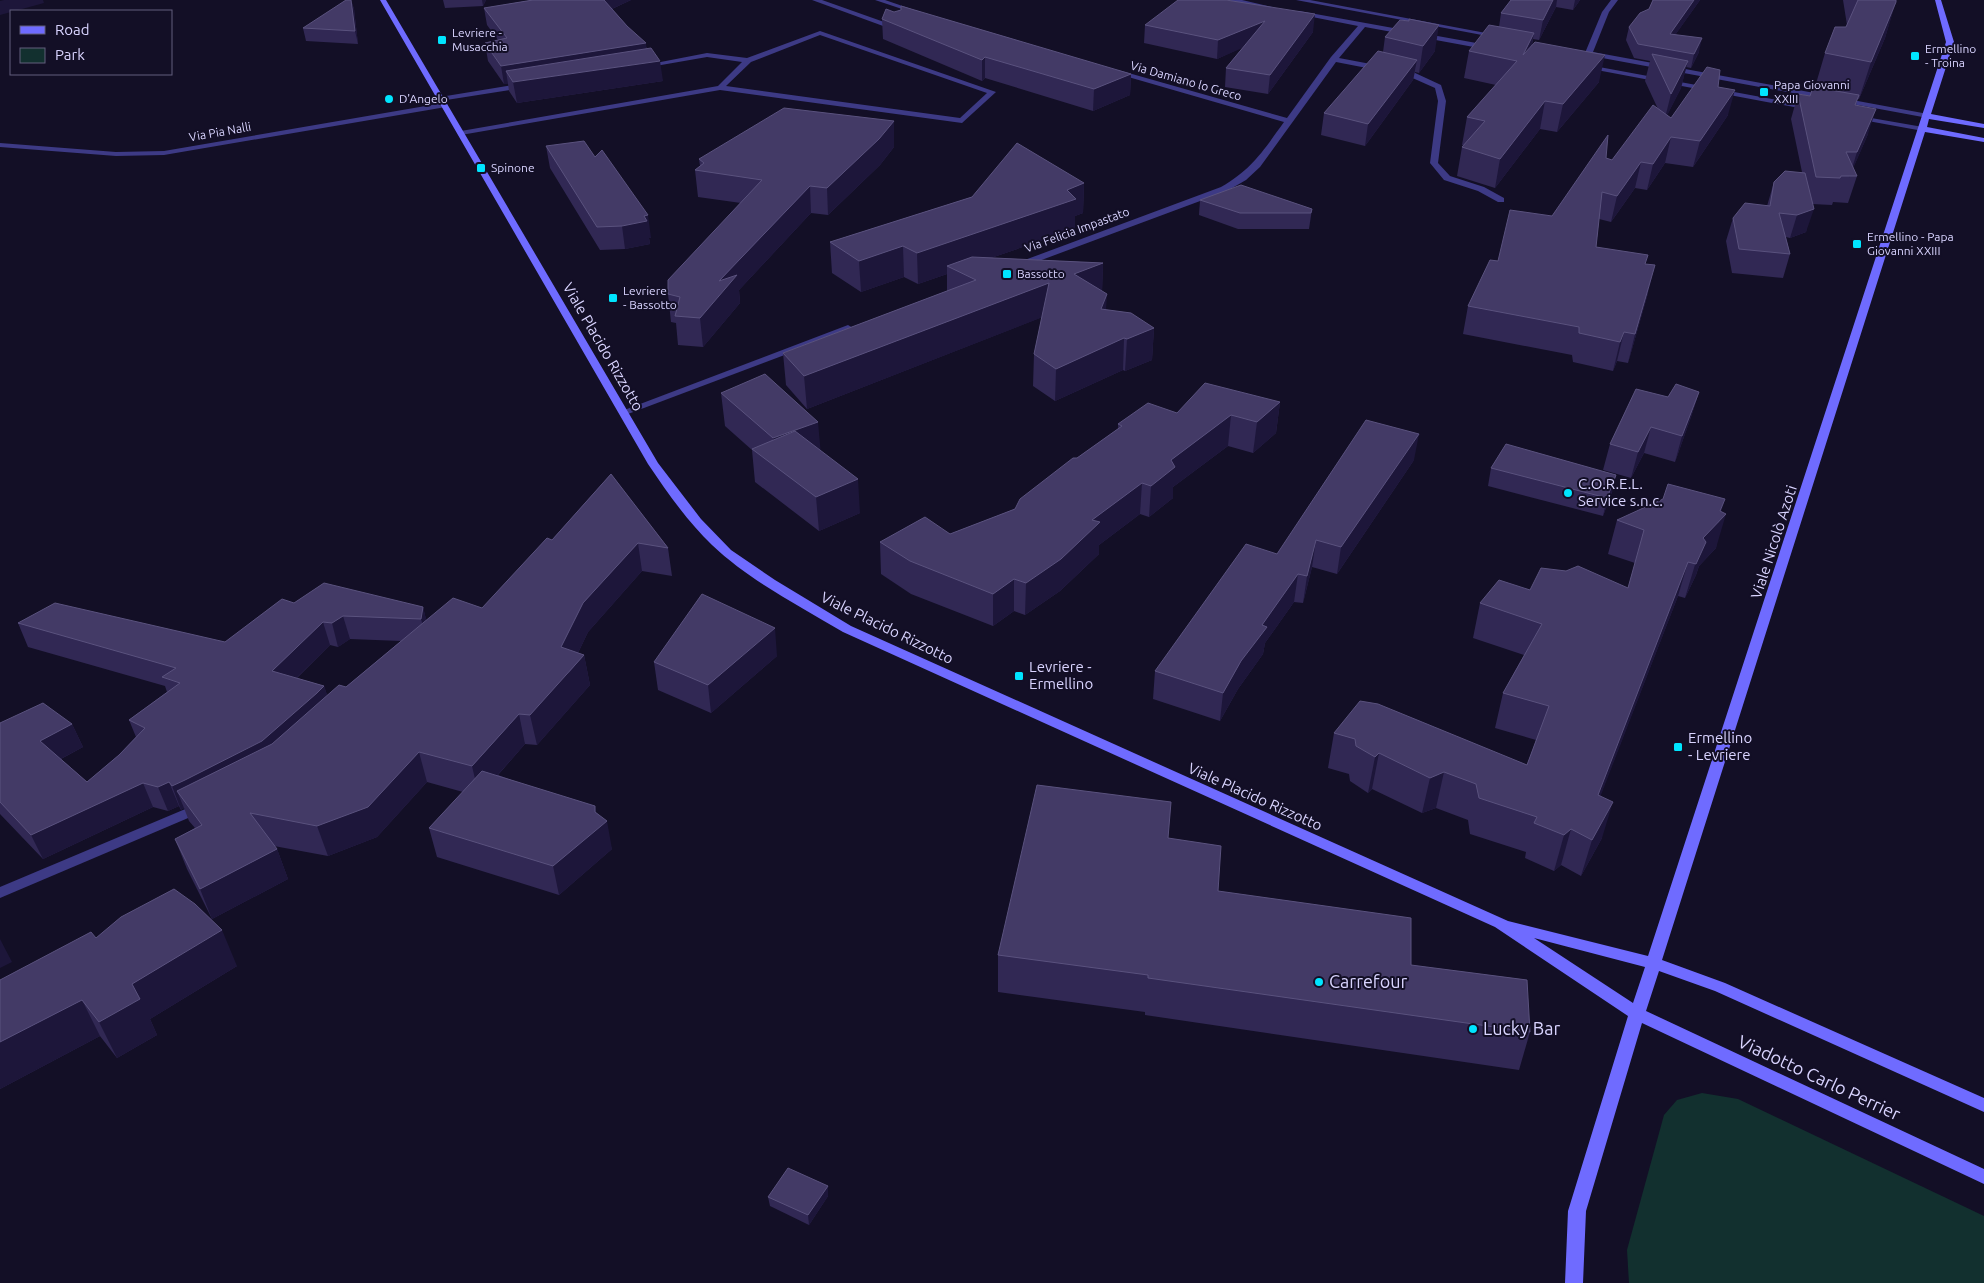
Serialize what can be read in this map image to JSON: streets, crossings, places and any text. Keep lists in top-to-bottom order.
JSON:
{
  "streets": {
    "street": [
      "Via Damiano lo Greco",
      "Via Pia Nalli",
      "Via Felicia Impastato",
      "Viale Placido Rizzotto",
      "Viale Nicolò Azoti",
      "Viadotto Carlo Perrier"
    ]
  },
  "crossings": [
    ["Via Damiano lo Greco", "Via Felicia Impastato"],
    ["Via Pia Nalli", "Viale Placido Rizzotto"],
    ["Viale Placido Rizzotto", "Viadotto Carlo Perrier"],
    ["Viale Nicolò Azoti", "Viadotto Carlo Perrier"]
  ],
  "places": {
    "transit": [
      "Levriere - Musacchia",
      "Ermellino - Troina",
      "Papa Giovanni XXIII",
      "Spinone",
      "Ermellino - Papa Giovanni XXIII",
      "Bassotto",
      "Levriere - Bassotto",
      "Levriere - Ermellino",
      "Ermellino - Levriere"
    ],
    "other": [
      "D'Angelo",
      "C.O.R.E.L. Service s.n.c.",
      "Carrefour",
      "Lucky Bar"
    ]
  },
  "legend": ["Road", "Park"]
}
